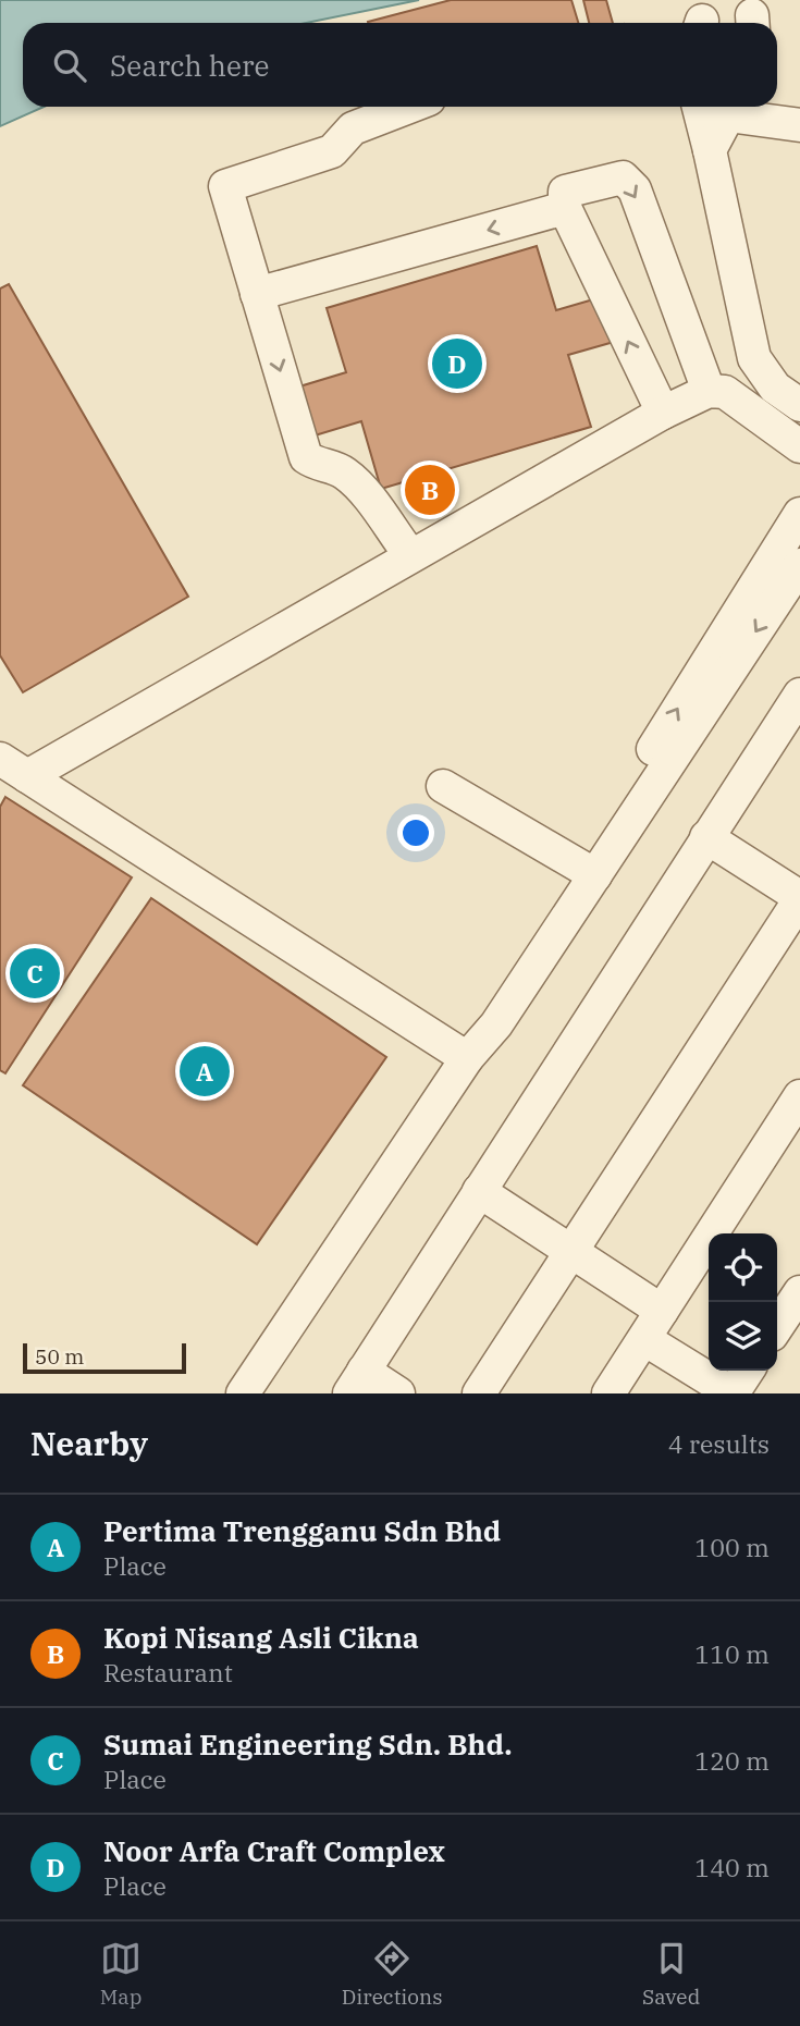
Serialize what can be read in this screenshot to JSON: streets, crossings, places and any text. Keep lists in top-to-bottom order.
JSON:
{
  "scale_bar": "50 m",
  "page": {
    "search": "Search here",
    "pins": [
      "D",
      "B",
      "C",
      "A"
    ],
    "scale": "50 m",
    "heading": ["Nearby", "4 results"],
    "list": [
      {
        "mark": "A",
        "name": "Pertima Trengganu Sdn Bhd",
        "note": "Place",
        "value": "100 m"
      },
      {
        "mark": "B",
        "name": "Kopi Nisang Asli Cikna",
        "note": "Restaurant",
        "value": "110 m"
      },
      {
        "mark": "C",
        "name": "Sumai Engineering Sdn. Bhd.",
        "note": "Place",
        "value": "120 m"
      },
      {
        "mark": "D",
        "name": "Noor Arfa Craft Complex",
        "note": "Place",
        "value": "140 m"
      }
    ],
    "nav": ["Map", "Directions", "Saved"]
  }
}
